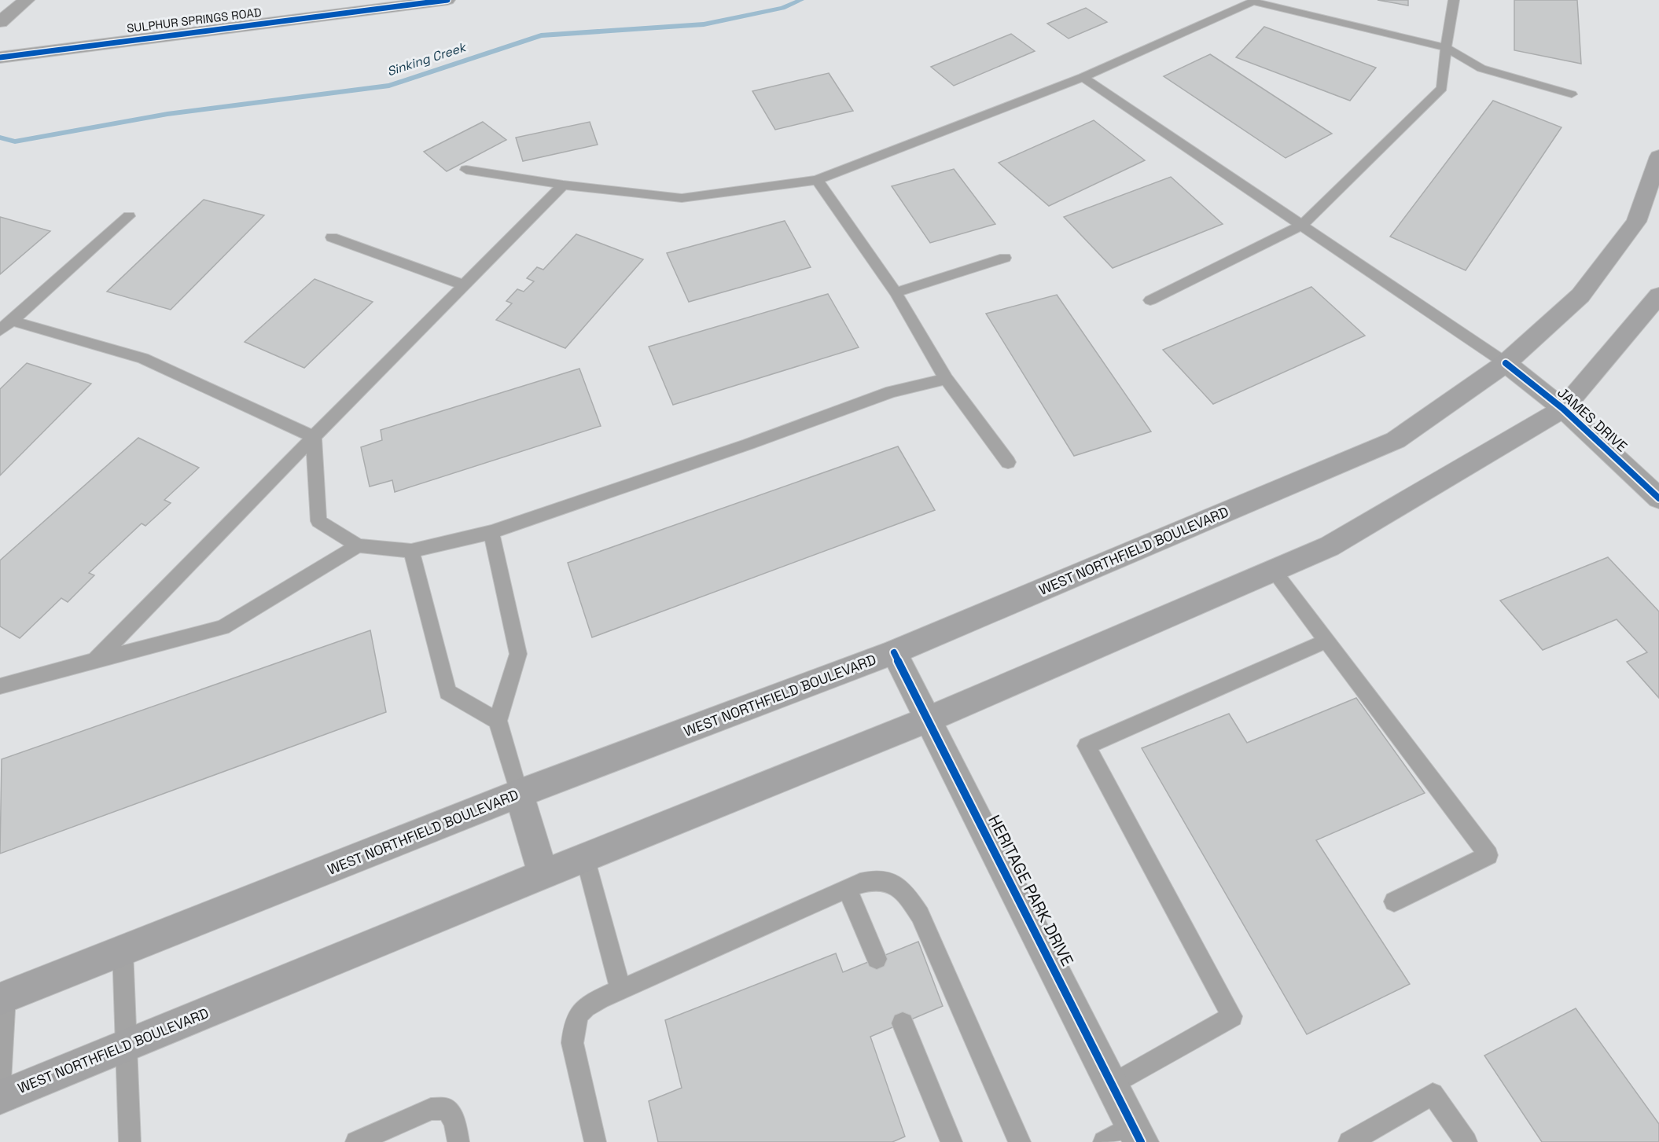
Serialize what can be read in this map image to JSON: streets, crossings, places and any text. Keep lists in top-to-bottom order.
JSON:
{
  "streets": {
    "main road": ["WEST NORTHFIELD BOULEVARD"],
    "street": ["SULPHUR SPRINGS ROAD", "JAMES DRIVE", "HERITAGE PARK DRIVE"]
  },
  "crossings": [
    ["JAMES DRIVE", "WEST NORTHFIELD BOULEVARD"],
    ["WEST NORTHFIELD BOULEVARD", "HERITAGE PARK DRIVE"]
  ],
  "water": ["Sinking Creek"]
}
